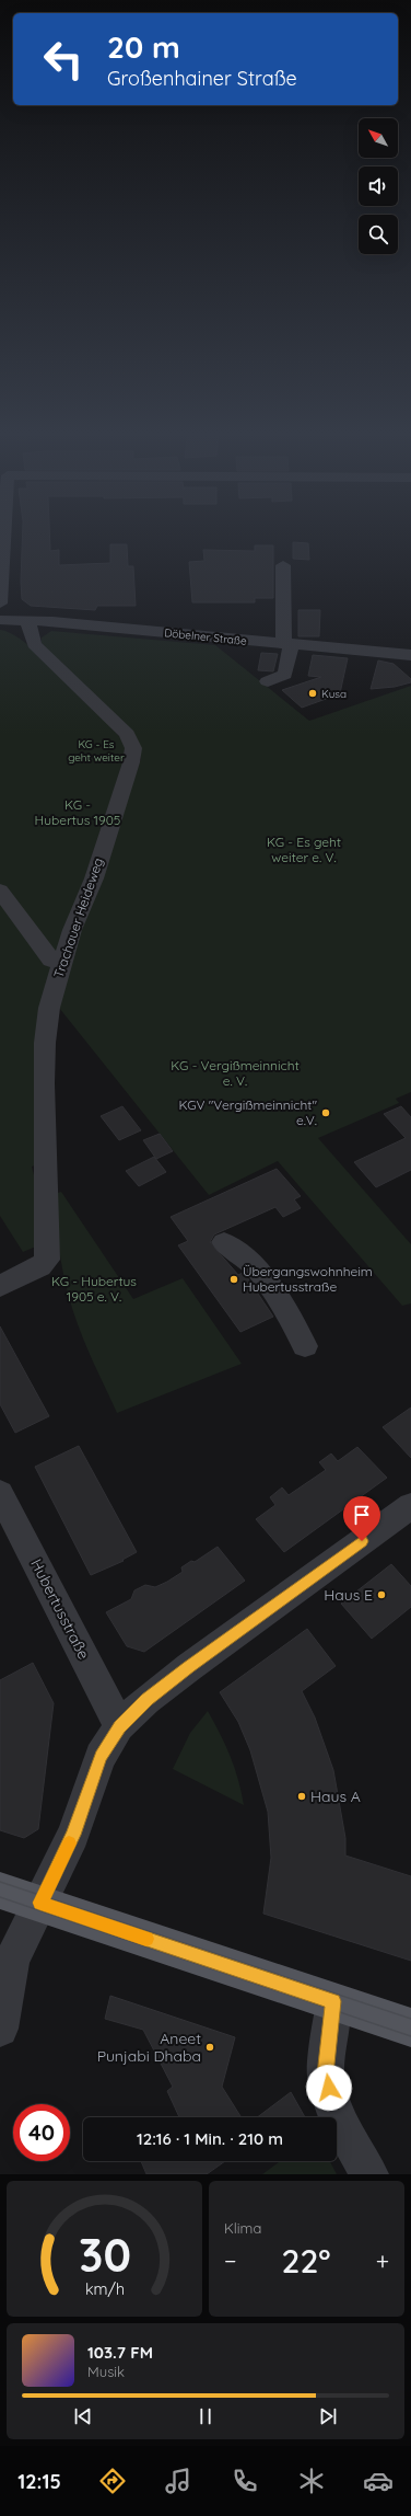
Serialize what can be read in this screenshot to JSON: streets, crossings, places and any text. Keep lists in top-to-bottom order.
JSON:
{
  "streets": {
    "street": ["Döbelner Straße", "Trachauer Heideweg", "Hubertusstraße"]
  },
  "crossings": [
    ["Döbelner Straße", "Trachauer Heideweg"]
  ],
  "parks": [
    "KG - Es geht weiter",
    "KG - Hubertus 1905",
    "KG - Es geht weiter e. V.",
    "KG - Vergißmeinnicht e. V.",
    "KG - Hubertus 1905 e. V."
  ],
  "places": [
    "Kusa",
    "KGV \"Vergißmeinnicht\" e.V.",
    "Übergangswohnheim Hubertusstraße",
    "Haus E",
    "Haus A",
    "Aneet Punjabi Dhaba"
  ],
  "north": "top left",
  "page": {
    "turn": ["20 m", "Großenhainer Straße"],
    "limit": "40",
    "trip": "12:16 · 1 Min. · 210 m",
    "tile": "Klima",
    "heat": ["−", "22°", "+"],
    "song": ["103.7 FM", "Musik"],
    "tabs": "12:15",
    "gauge": ["30", "km/h"]
  }
}
